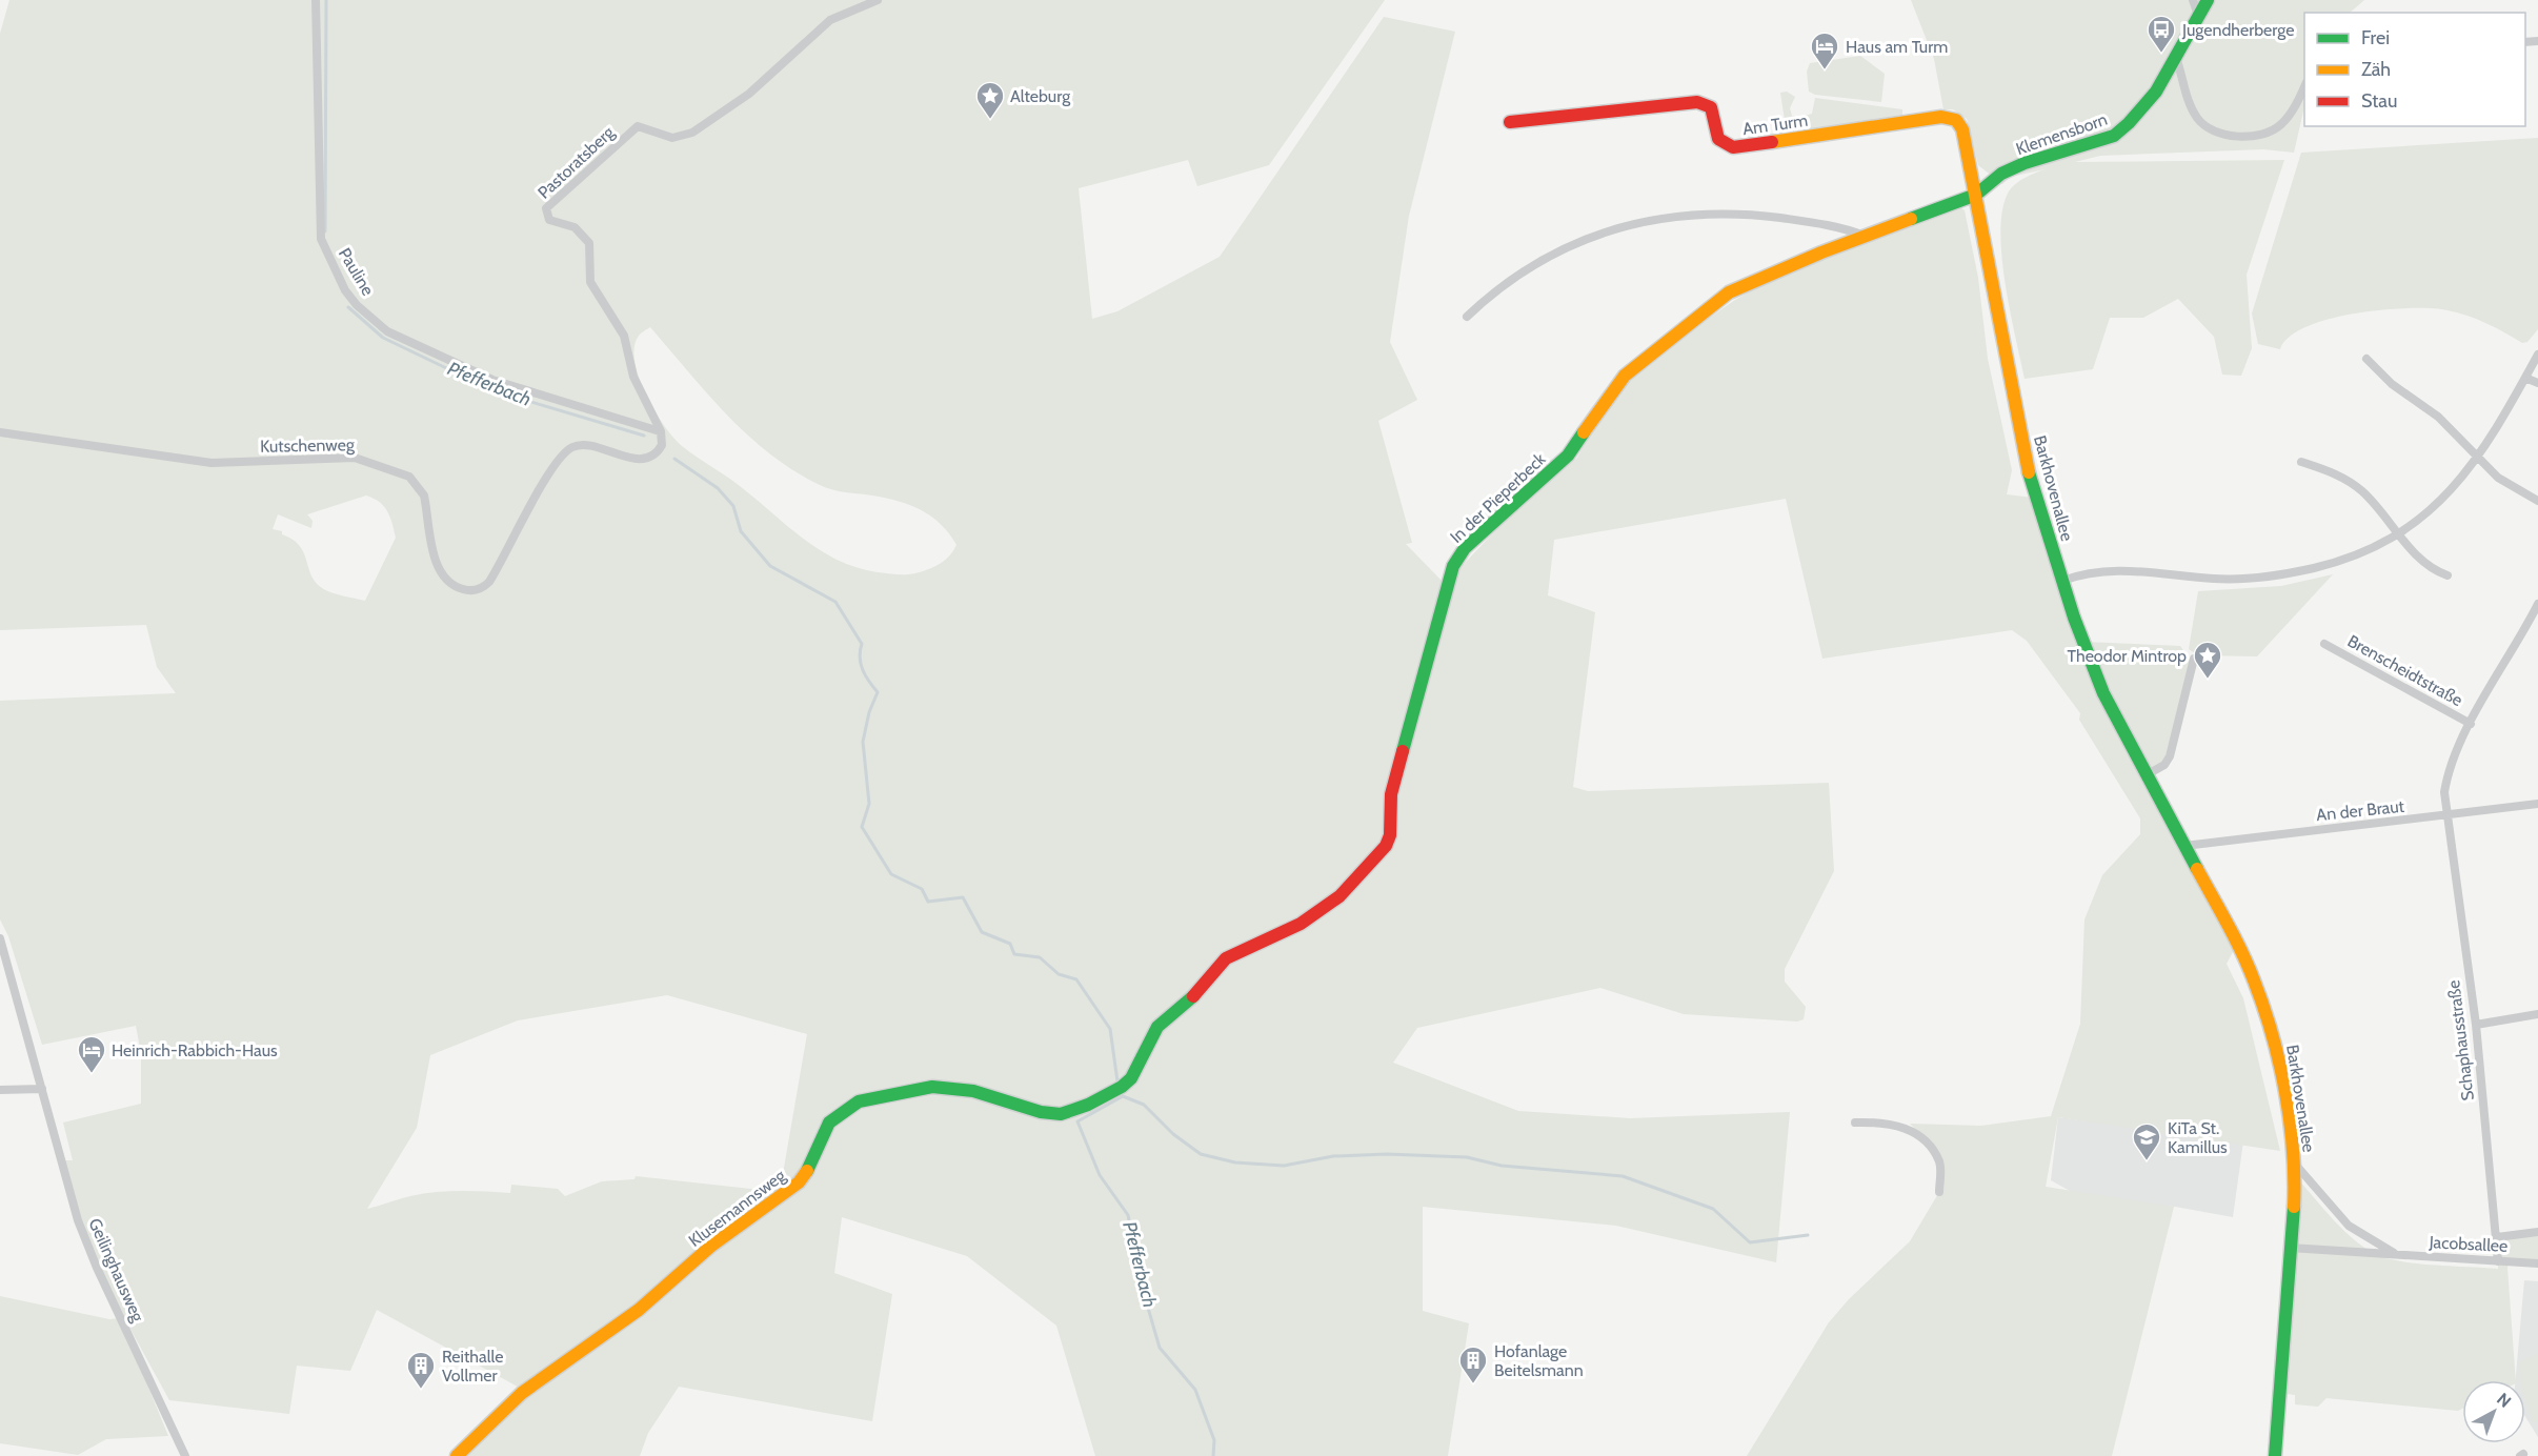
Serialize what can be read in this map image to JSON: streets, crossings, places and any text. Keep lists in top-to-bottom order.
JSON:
{
  "streets": {
    "street": [
      "Am Turm",
      "Klemensborn",
      "Pastoratsberg",
      "Pauline",
      "Kutschenweg",
      "Barkhovenallee",
      "In der Pieperbeck",
      "Brenscheidtstraße",
      "An der Braut",
      "Schaphausstraße",
      "Klusemannsweg",
      "Jacobsallee",
      "Geilinghausweg"
    ]
  },
  "crossings": [
    ["Am Turm", "Klemensborn"],
    ["Am Turm", "Barkhovenallee"],
    ["Am Turm", "In der Pieperbeck"],
    ["Klemensborn", "Barkhovenallee"],
    ["Klemensborn", "In der Pieperbeck"],
    ["Pastoratsberg", "Pauline"],
    ["Pastoratsberg", "Kutschenweg"],
    ["Pauline", "Kutschenweg"],
    ["Barkhovenallee", "In der Pieperbeck"],
    ["Barkhovenallee", "An der Braut"],
    ["Barkhovenallee", "Jacobsallee"],
    ["In der Pieperbeck", "Klusemannsweg"],
    ["Brenscheidtstraße", "An der Braut"],
    ["Brenscheidtstraße", "Schaphausstraße"],
    ["An der Braut", "Schaphausstraße"],
    ["Schaphausstraße", "Jacobsallee"]
  ],
  "water": ["Pfefferbach"],
  "places": {
    "bus stop": ["Jugendherberge"],
    "hotel": ["Haus am Turm", "Heinrich-Rabbich-Haus"],
    "place": ["Alteburg", "Theodor Mintrop"],
    "school or university": ["KiTa St. Kamillus"],
    "building": ["Hofanlage Beitelsmann", "Reithalle Vollmer"]
  },
  "legend": ["Frei", "Zäh", "Stau"],
  "north": "top right"
}
